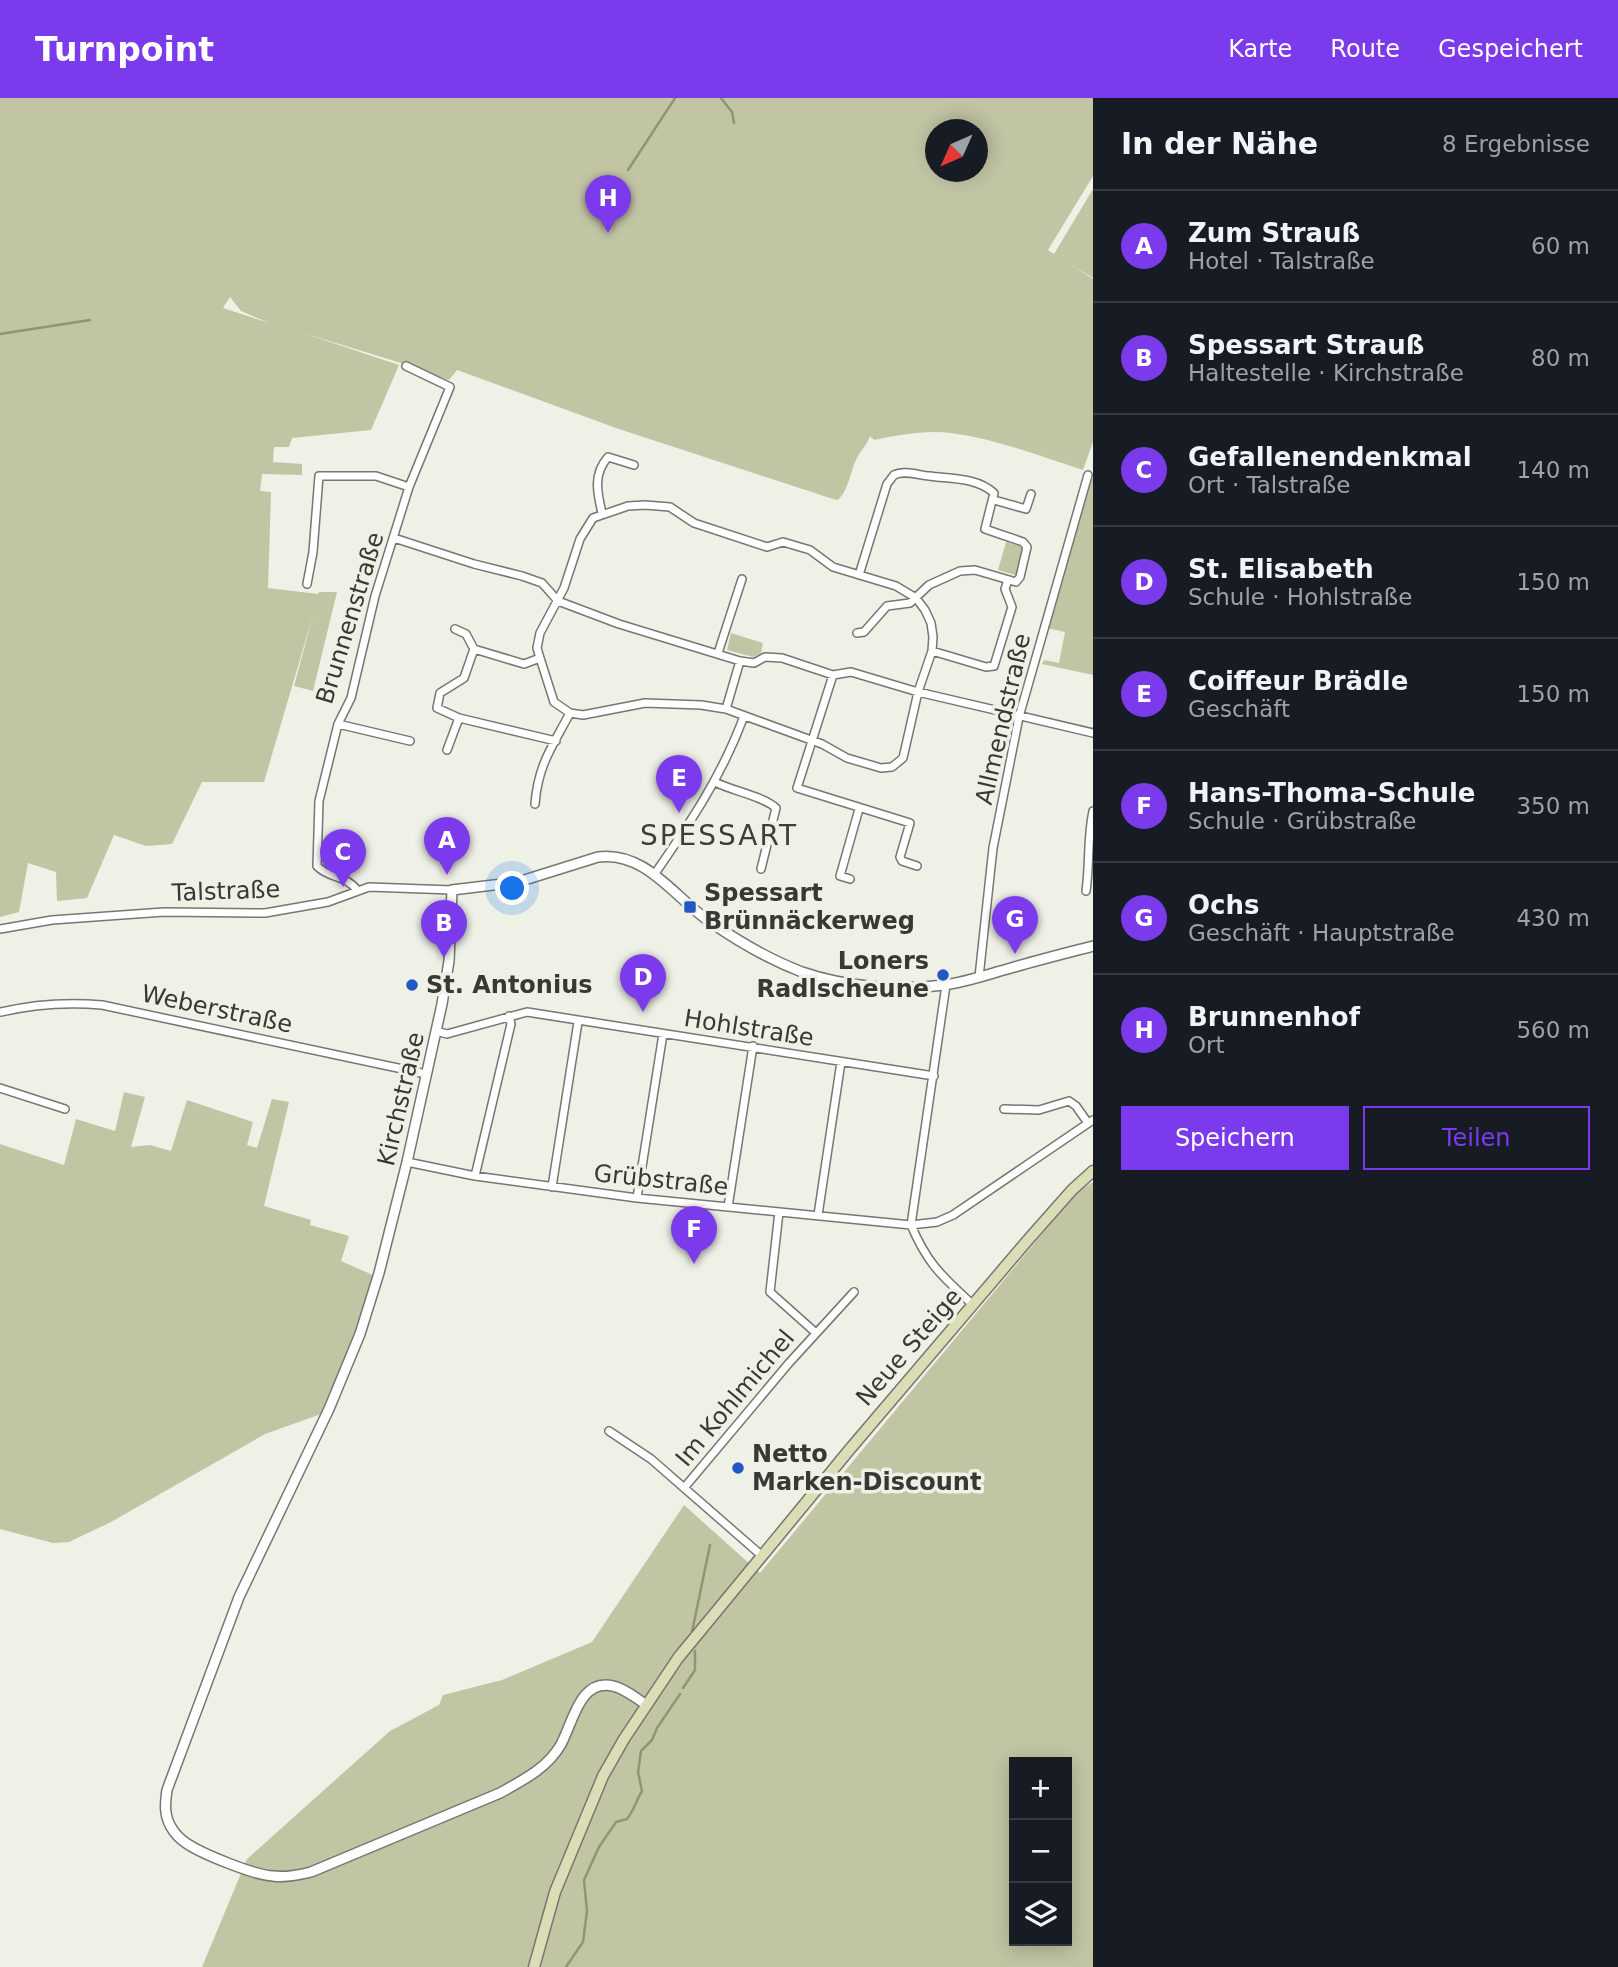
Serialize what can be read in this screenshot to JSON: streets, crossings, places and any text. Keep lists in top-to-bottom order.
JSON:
{
  "streets": {
    "main road": ["Neue Steige"],
    "street": [
      "Brunnenstraße",
      "Allmendstraße",
      "Talstraße",
      "Weberstraße",
      "Hohlstraße",
      "Kirchstraße",
      "Grübstraße",
      "Im Kohlmichel"
    ]
  },
  "crossings": [
    ["Brunnenstraße", "Talstraße"],
    ["Talstraße", "Kirchstraße"],
    ["Weberstraße", "Kirchstraße"],
    ["Hohlstraße", "Kirchstraße"],
    ["Kirchstraße", "Grübstraße"],
    ["Kirchstraße", "Neue Steige"],
    ["Grübstraße", "Im Kohlmichel"]
  ],
  "districts": ["SPESSART"],
  "places": {
    "transit": ["Spessart Brünnäckerweg"],
    "other": ["Loners Radlscheune", "St. Antonius", "Netto Marken-Discount"]
  },
  "north": "bottom left",
  "page": {
    "header": "Turnpoint",
    "nav": ["Karte", "Route", "Gespeichert"],
    "heading": ["In der Nähe", "8 Ergebnisse"],
    "pins": [
      "H",
      "E",
      "A",
      "C",
      "G",
      "B",
      "D",
      "F"
    ],
    "list": [
      {
        "mark": "A",
        "name": "Zum Strauß",
        "note": "Hotel · Talstraße",
        "value": "60 m"
      },
      {
        "mark": "B",
        "name": "Spessart Strauß",
        "note": "Haltestelle · Kirchstraße",
        "value": "80 m"
      },
      {
        "mark": "C",
        "name": "Gefallenendenkmal",
        "note": "Ort · Talstraße",
        "value": "140 m"
      },
      {
        "mark": "D",
        "name": "St. Elisabeth",
        "note": "Schule · Hohlstraße",
        "value": "150 m"
      },
      {
        "mark": "E",
        "name": "Coiffeur Brädle",
        "note": "Geschäft",
        "value": "150 m"
      },
      {
        "mark": "F",
        "name": "Hans-Thoma-Schule",
        "note": "Schule · Grübstraße",
        "value": "350 m"
      },
      {
        "mark": "G",
        "name": "Ochs",
        "note": "Geschäft · Hauptstraße",
        "value": "430 m"
      },
      {
        "mark": "H",
        "name": "Brunnenhof",
        "note": "Ort",
        "value": "560 m"
      }
    ],
    "buttons": ["Speichern", "Teilen"],
    "map_buttons": ["+", "−"]
  }
}
